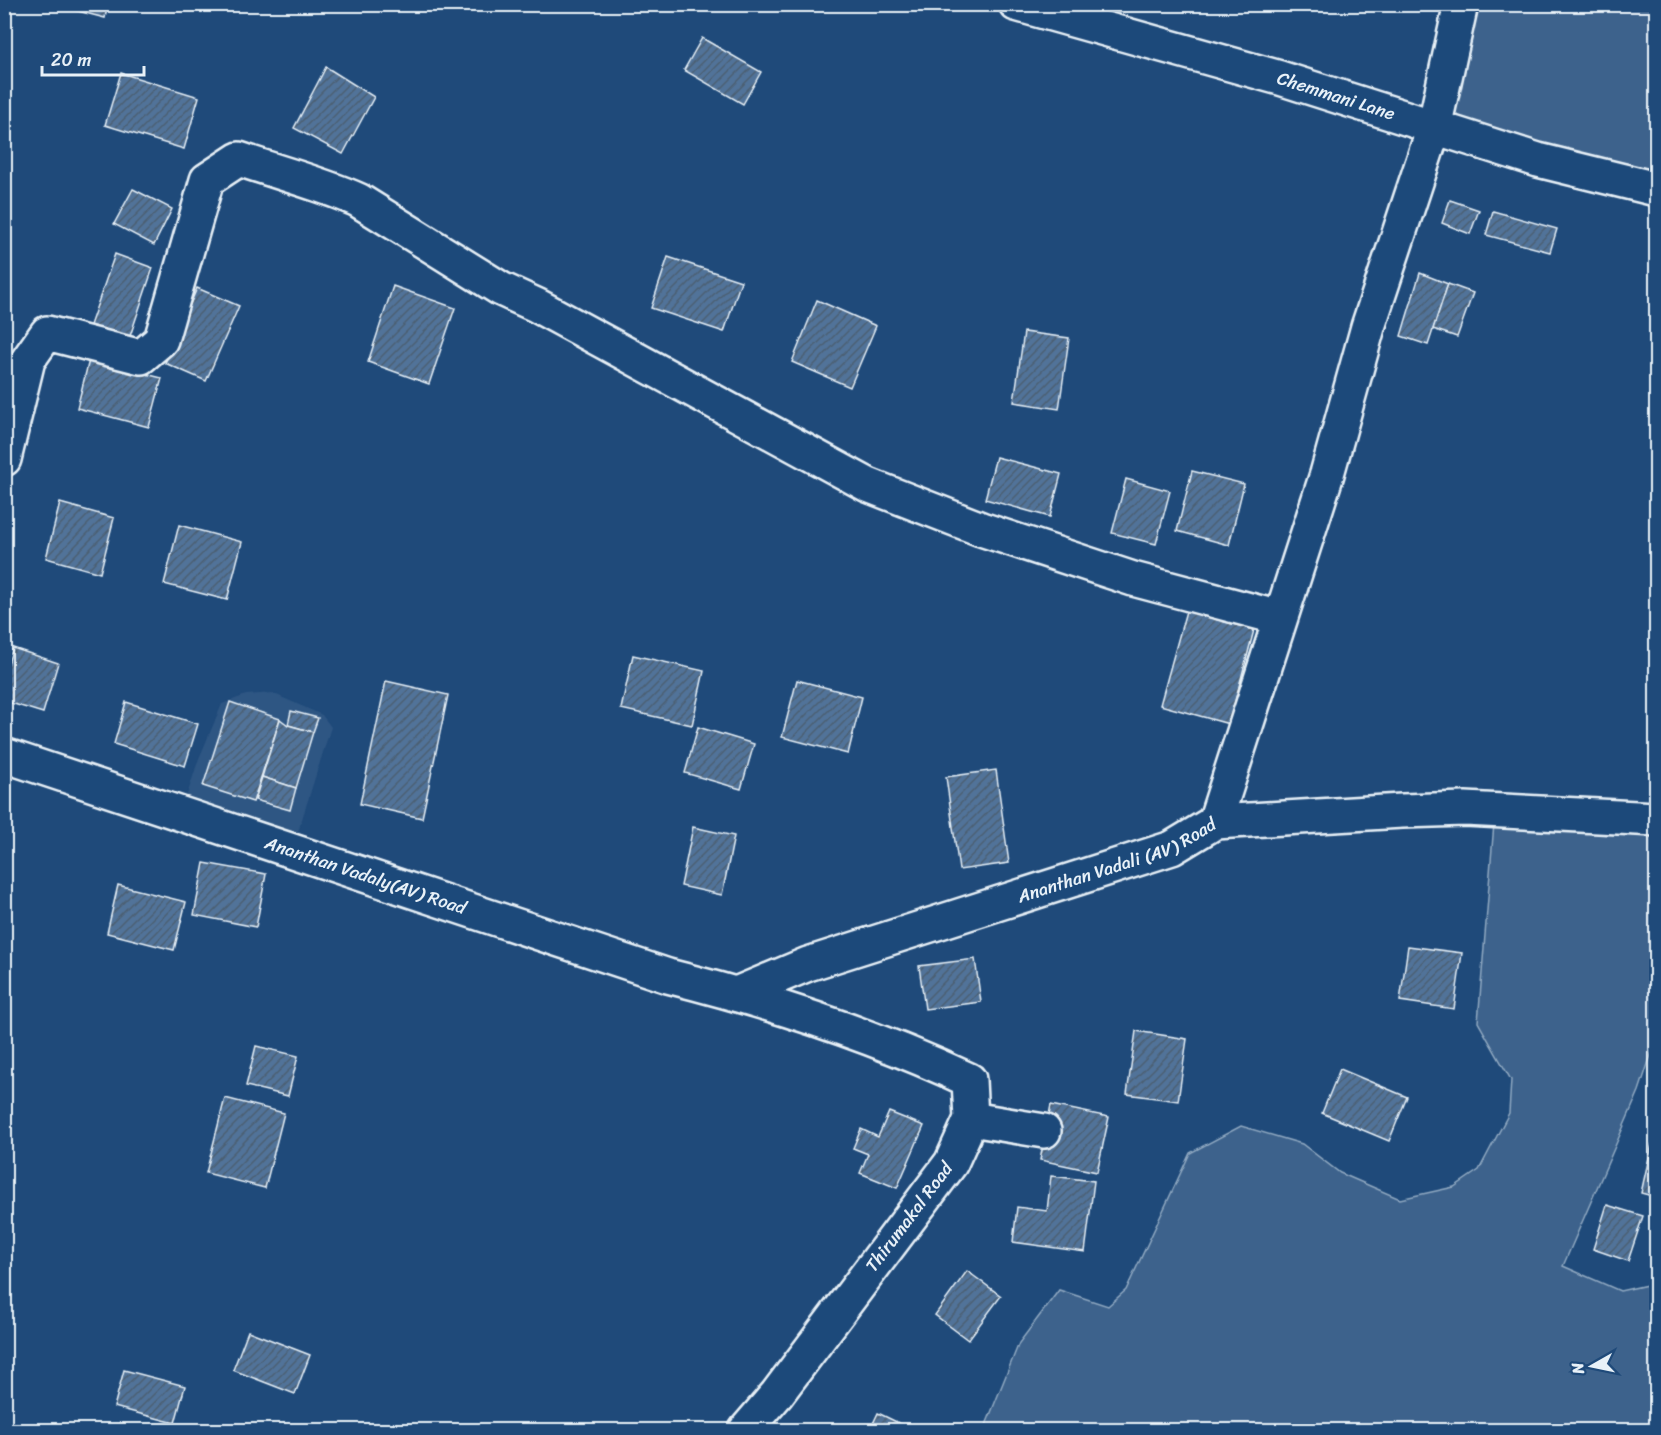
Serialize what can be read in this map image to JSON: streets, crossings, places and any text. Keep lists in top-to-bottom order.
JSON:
{
  "streets": {
    "street": [
      "Chemmani Lane",
      "Ananthan Vadali (AV) Road",
      "Ananthan Vadaly(AV) Road",
      "Thirumakal Road"
    ]
  },
  "crossings": [
    ["Ananthan Vadali (AV) Road", "Ananthan Vadaly(AV) Road"],
    ["Ananthan Vadali (AV) Road", "Thirumakal Road"],
    ["Ananthan Vadaly(AV) Road", "Thirumakal Road"]
  ],
  "scale_bar": "20 m",
  "north": "left"
}
